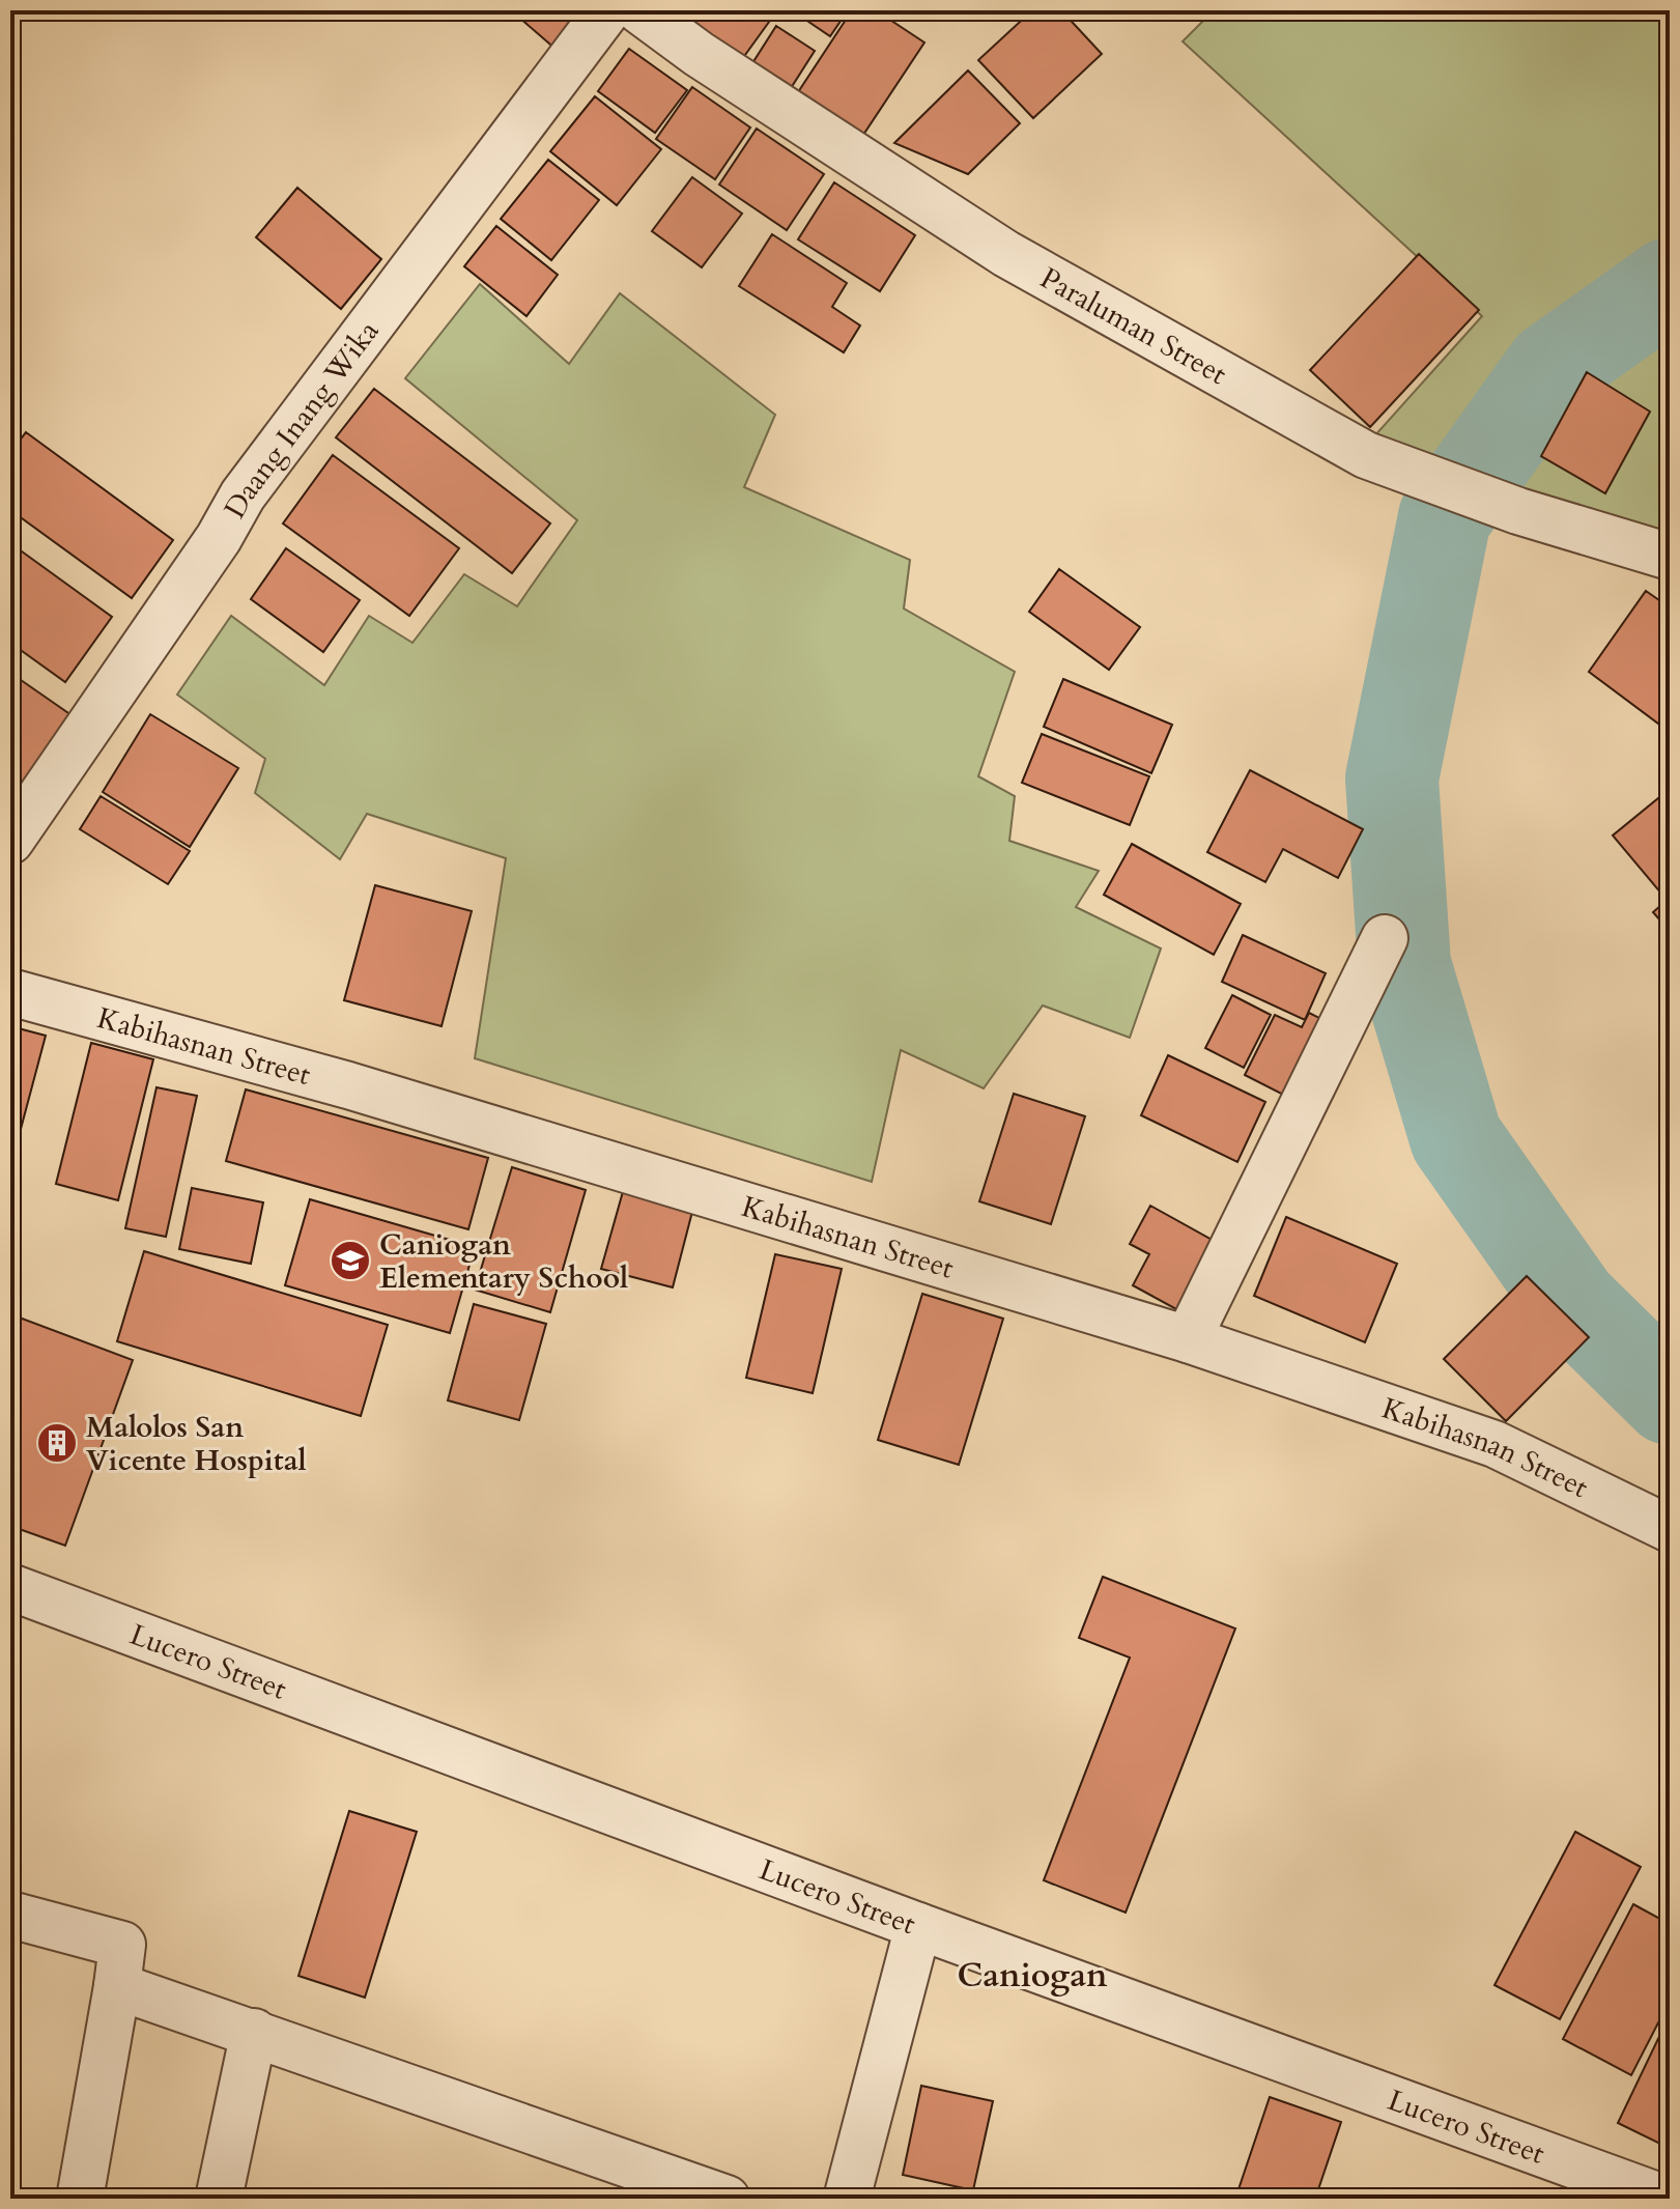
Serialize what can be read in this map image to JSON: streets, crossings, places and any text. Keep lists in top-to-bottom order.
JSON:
{
  "streets": {
    "street": [
      "Paraluman Street",
      "Daang Inang Wika",
      "Kabihasnan Street",
      "Lucero Street"
    ]
  },
  "districts": ["Caniogan"],
  "places": {
    "school or university": ["Caniogan Elementary School"],
    "building": ["Malolos San Vicente Hospital"]
  }
}
